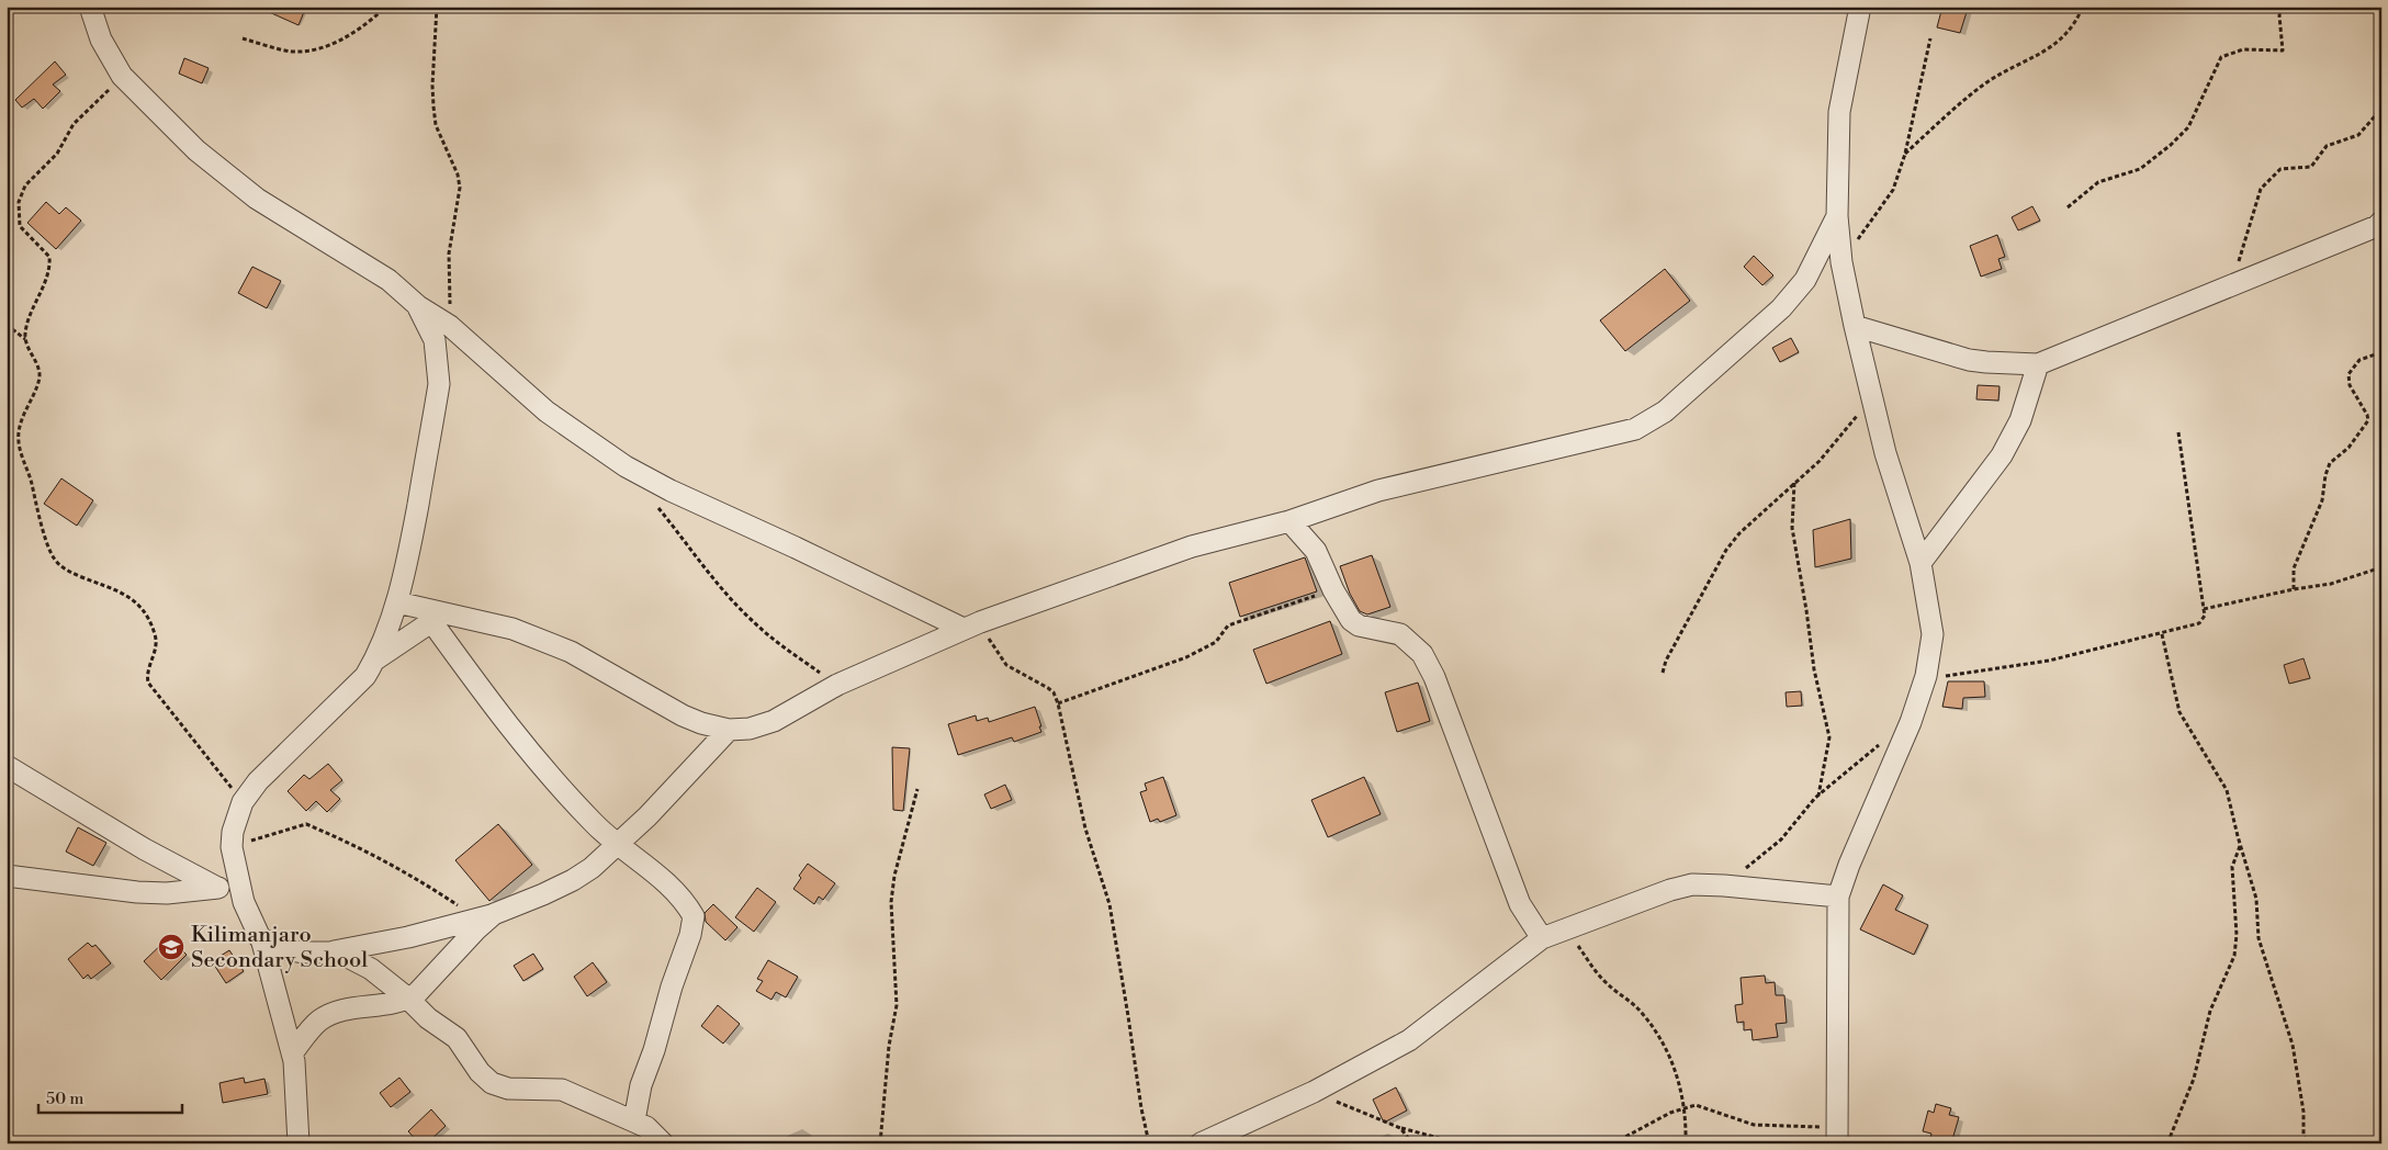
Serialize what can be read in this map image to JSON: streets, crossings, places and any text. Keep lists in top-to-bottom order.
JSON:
{
  "places": {
    "school or university": ["Kilimanjaro Secondary School"]
  },
  "scale_bar": "50 m"
}
